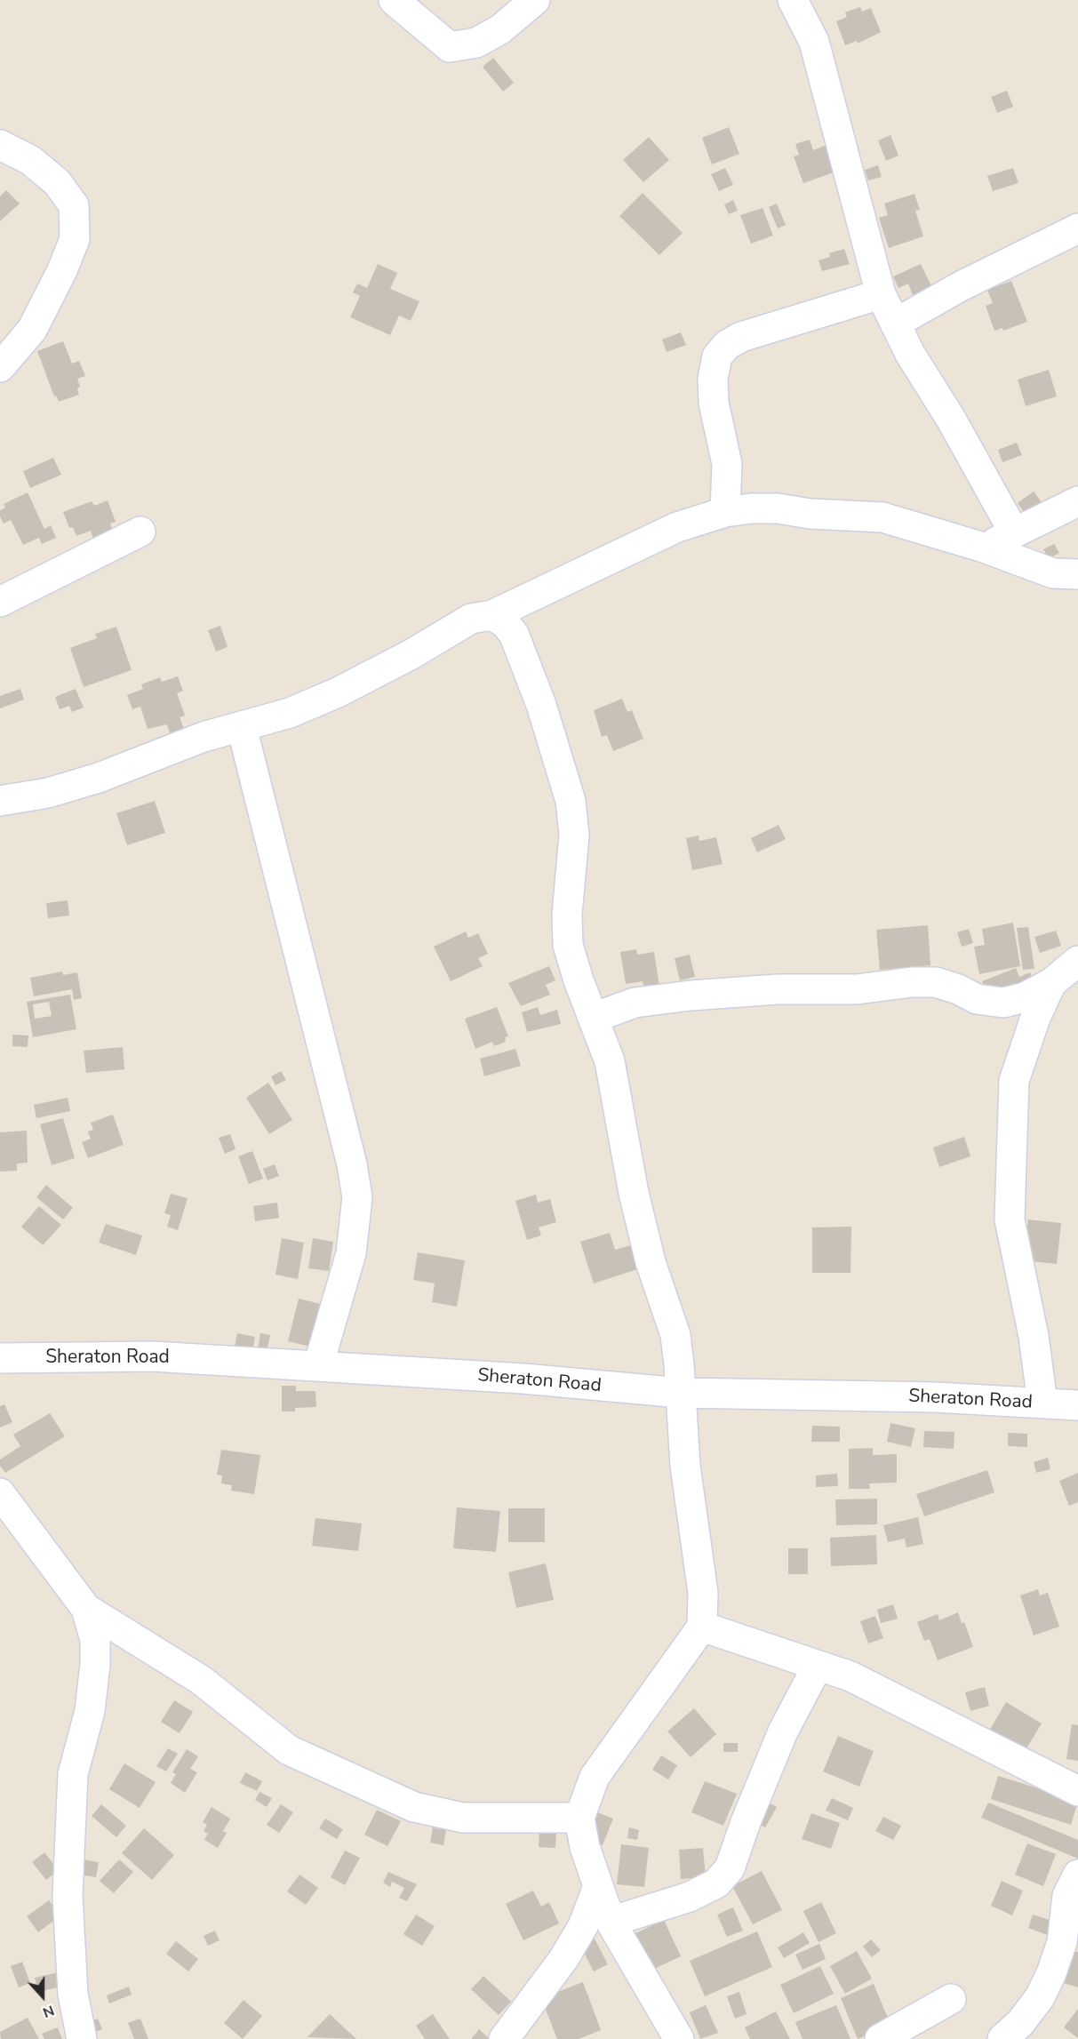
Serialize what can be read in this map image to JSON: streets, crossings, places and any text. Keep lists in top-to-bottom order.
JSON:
{
  "streets": {
    "street": ["Sheraton Road"]
  },
  "north": "bottom"
}
